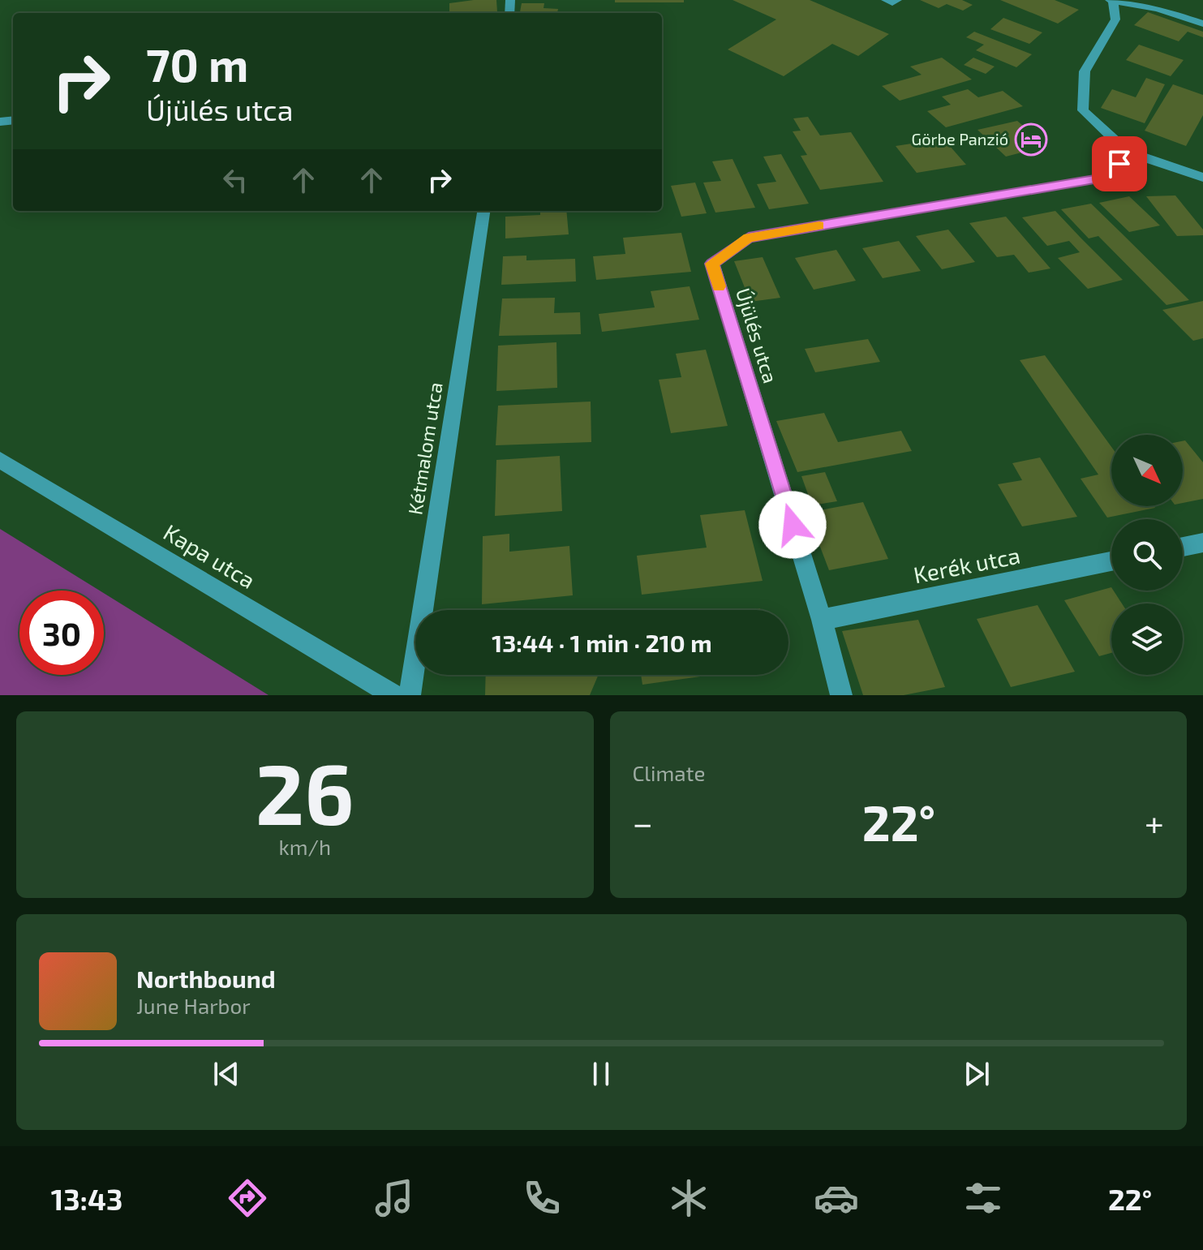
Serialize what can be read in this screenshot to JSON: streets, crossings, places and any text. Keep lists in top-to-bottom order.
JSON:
{
  "streets": {
    "street": [
      "Újülés utca",
      "Kétmalom utca",
      "Kapa utca",
      "Kerék utca"
    ]
  },
  "crossings": [
    ["Újülés utca", "Kerék utca"]
  ],
  "places": {
    "hotel": ["Görbe Panzió"]
  },
  "north": "bottom right",
  "page": {
    "turn": ["70 m", "Újülés utca"],
    "limit": "30",
    "trip": "13:44 · 1 min · 210 m",
    "tile": [
      ["26", "km/h"],
      "Climate"
    ],
    "heat": ["−", "22°", "+"],
    "song": ["Northbound", "June Harbor"],
    "tabs": ["13:43", "22°"]
  }
}
